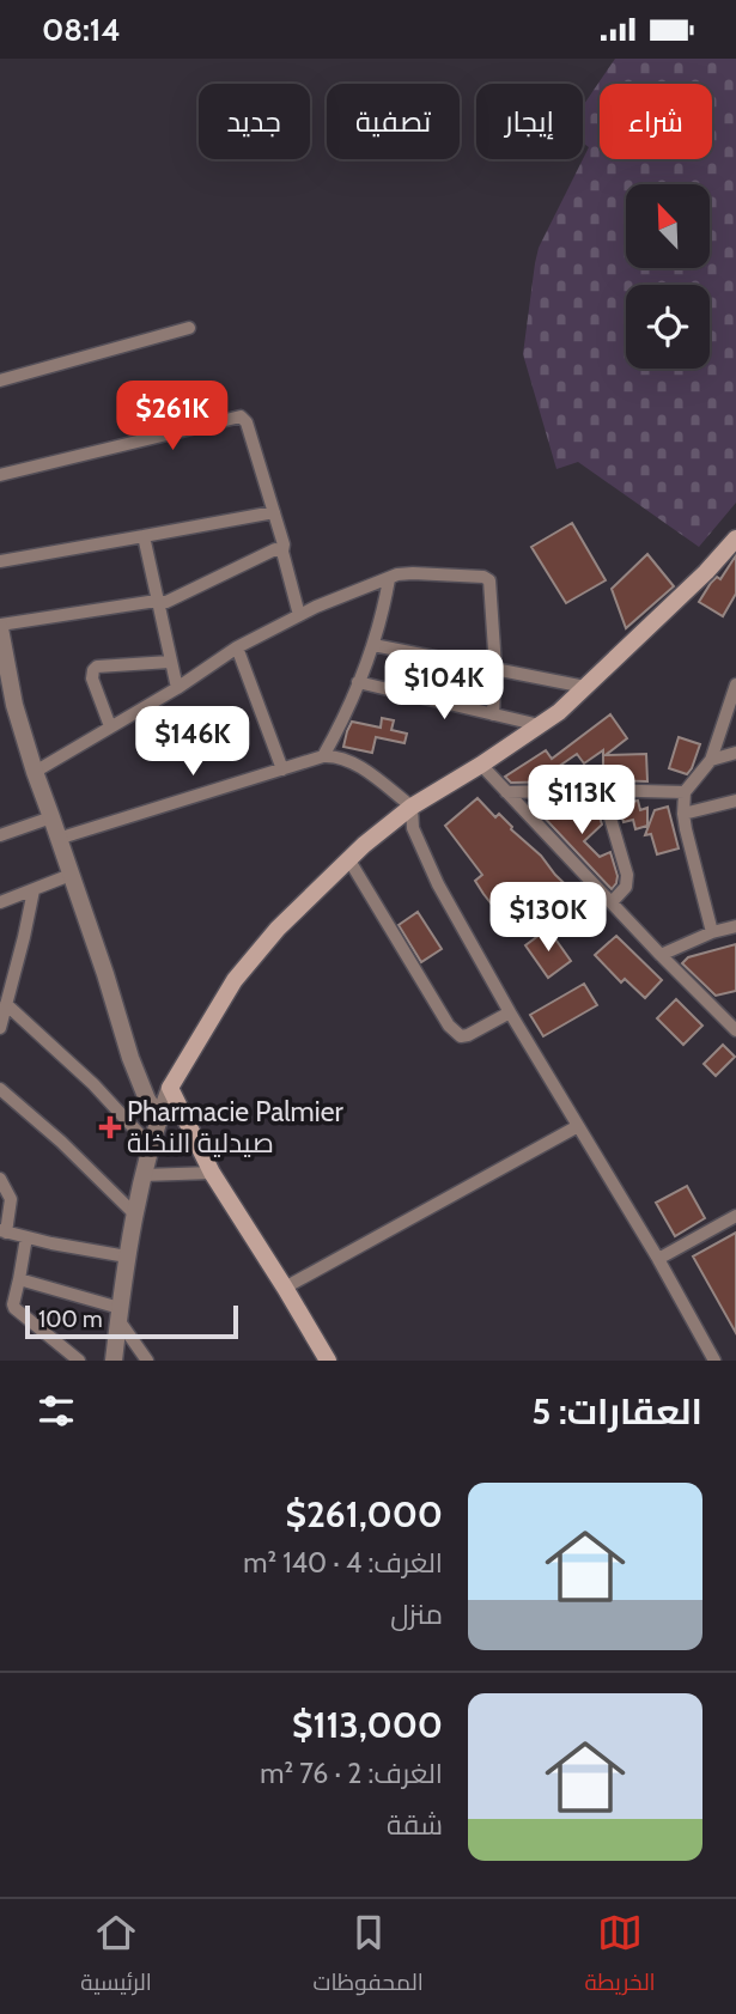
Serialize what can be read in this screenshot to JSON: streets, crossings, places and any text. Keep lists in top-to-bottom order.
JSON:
{
  "places": {
    "health": ["Pharmacie Palmier صيدلية النخلة"]
  },
  "scale_bar": "100 m",
  "north": "top left",
  "page": {
    "status": "08:14",
    "chip": [
      "شراء",
      "إيجار",
      "تصفية",
      "جديد"
    ],
    "price": [
      "$261K",
      "$104K",
      "$146K",
      "$113K",
      "$130K"
    ],
    "scale": "100 m",
    "heading": "العقارات: 5",
    "list": [
      {
        "name": "$261,000",
        "note": "الغرف: 4 · 140 m² · منزل"
      },
      {
        "name": "$113,000",
        "note": "الغرف: 2 · 76 m² · شقة"
      }
    ],
    "tabs": ["الخريطة", "المحفوظات", "الرئيسية"]
  }
}
